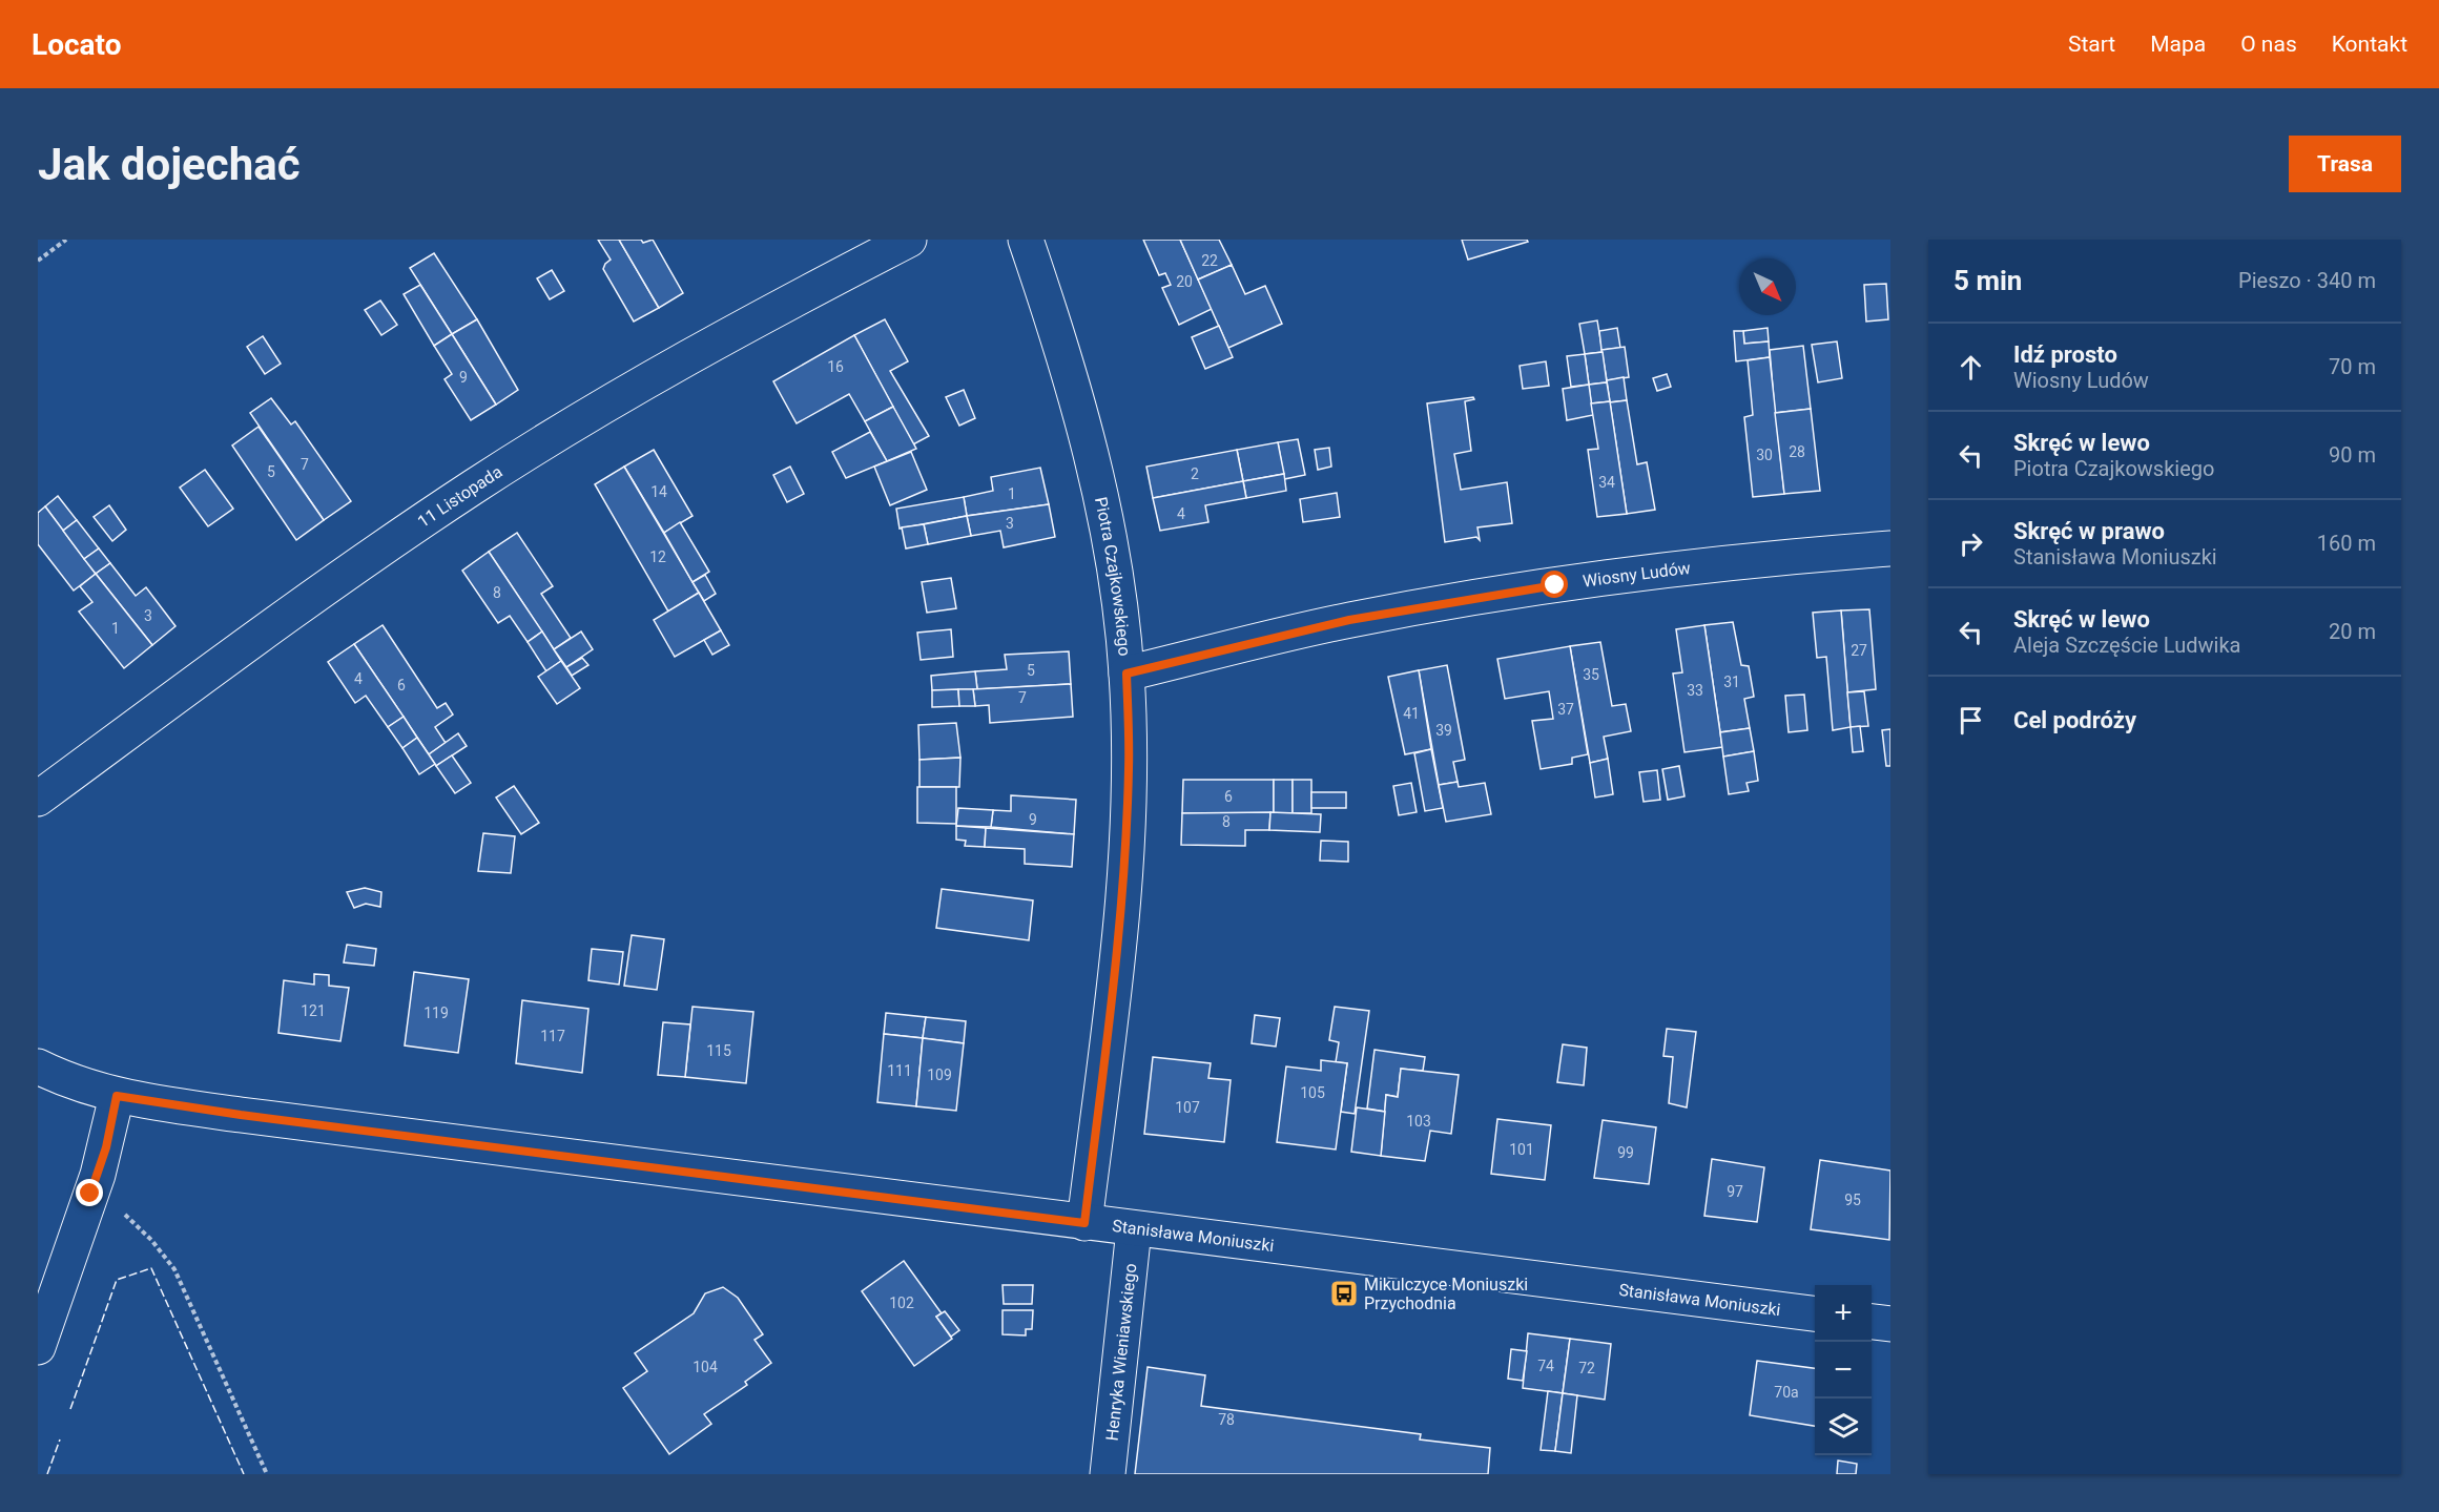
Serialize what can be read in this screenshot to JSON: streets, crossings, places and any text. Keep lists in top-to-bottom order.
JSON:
{
  "streets": {
    "street": [
      "11 Listopada",
      "Wiosny Ludów",
      "Piotra Czajkowskiego",
      "Stanisława Moniuszki",
      "Henryka Wieniawskiego"
    ]
  },
  "crossings": [
    ["Wiosny Ludów", "Piotra Czajkowskiego"],
    ["Piotra Czajkowskiego", "Stanisława Moniuszki"],
    ["Stanisława Moniuszki", "Henryka Wieniawskiego"]
  ],
  "places": {
    "bus stop": ["Mikulczyce Moniuszki Przychodnia"]
  },
  "house_numbers": [
    "22",
    "20",
    "16",
    "9",
    "28",
    "30",
    "7",
    "5",
    "2",
    "34",
    "14",
    "1",
    "4",
    "3",
    "12",
    "8",
    "3",
    "1",
    "27",
    "5",
    "35",
    "4",
    "31",
    "6",
    "33",
    "7",
    "37",
    "41",
    "39",
    "6",
    "9",
    "8",
    "121",
    "119",
    "117",
    "115",
    "111",
    "109",
    "105",
    "107",
    "103",
    "101",
    "99",
    "97",
    "95",
    "102",
    "74",
    "104",
    "72",
    "70a",
    "78"
  ],
  "north": "bottom right",
  "page": {
    "header": "Locato",
    "nav": [
      "Start",
      "Mapa",
      "O nas",
      "Kontakt"
    ],
    "buttons": "Trasa",
    "title": "Jak dojechać",
    "heading": ["5 min", "Pieszo · 340 m"],
    "list": [
      ["Idź prosto", "Wiosny Ludów", "70 m"],
      ["Skręć w lewo", "Piotra Czajkowskiego", "90 m"],
      ["Skręć w prawo", "Stanisława Moniuszki", "160 m"],
      ["Skręć w lewo", "Aleja Szczęście Ludwika", "20 m"],
      "Cel podróży"
    ],
    "map_buttons": ["+", "−"]
  }
}
